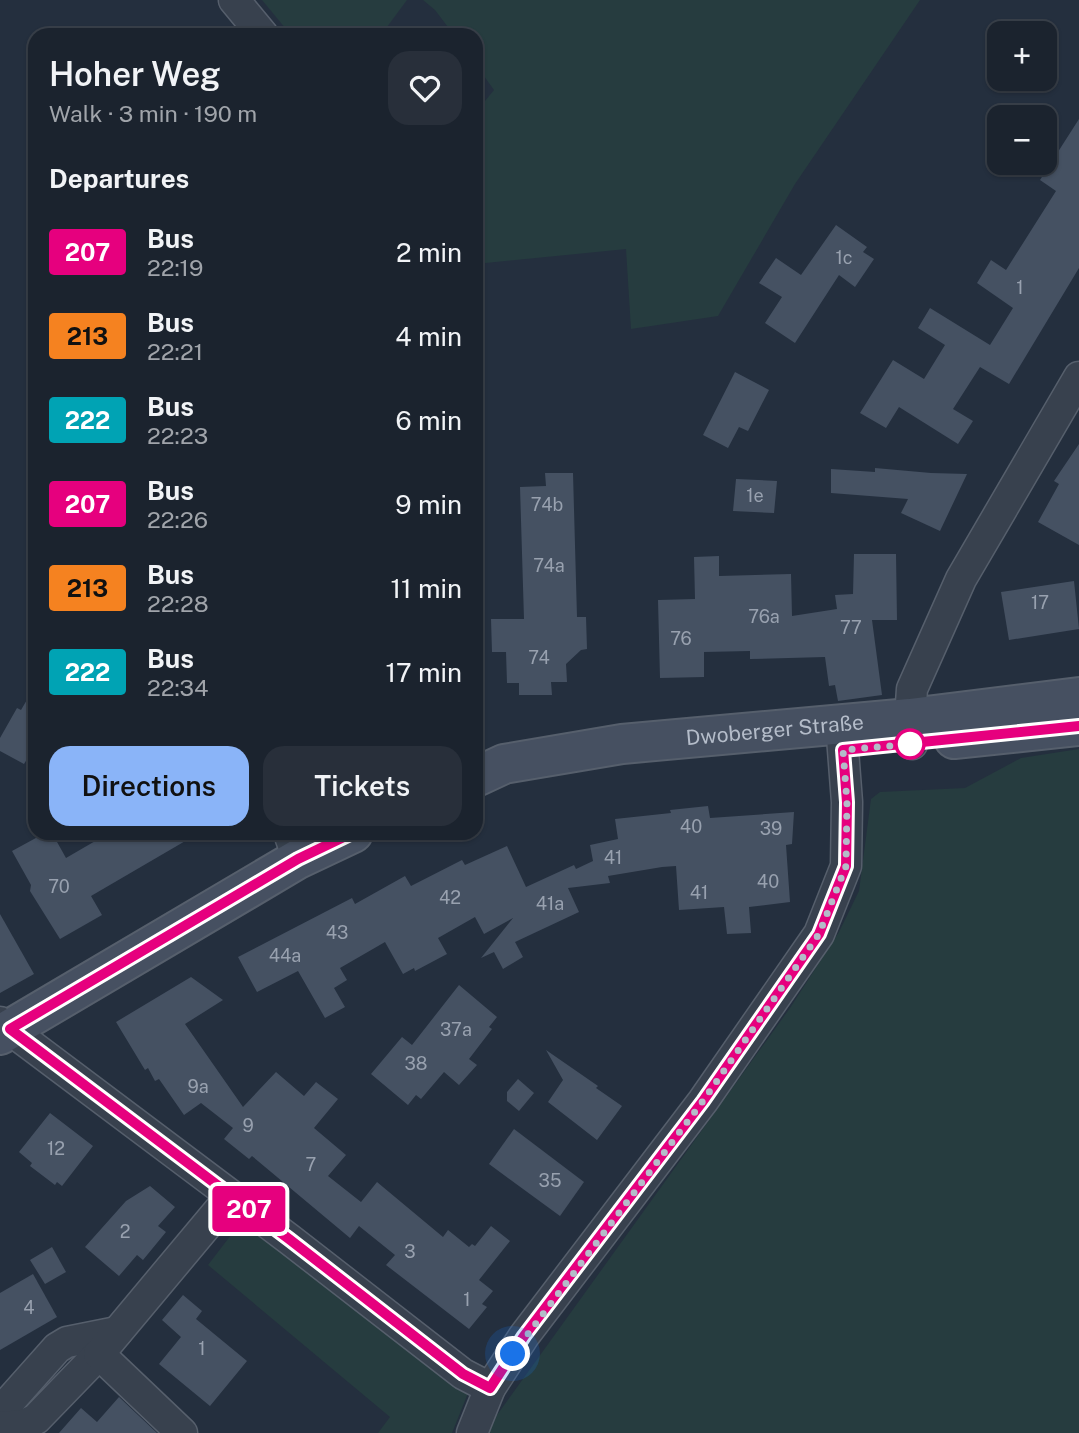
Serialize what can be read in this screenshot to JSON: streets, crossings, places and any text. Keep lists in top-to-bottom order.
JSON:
{
  "streets": {
    "street": ["Dwoberger Straße"]
  },
  "lines": ["bus line 207"],
  "house_numbers": [
    "1c",
    "1",
    "1e",
    "74b",
    "74a",
    "17",
    "76a",
    "77",
    "76",
    "74",
    "40",
    "39",
    "41",
    "40",
    "70",
    "41",
    "42",
    "41a",
    "43",
    "44a",
    "37a",
    "38",
    "9a",
    "9",
    "12",
    "7",
    "35",
    "2",
    "3",
    "1",
    "4",
    "1"
  ],
  "page": {
    "on_map": "207",
    "map_buttons": ["+", "−"],
    "heading": [
      ["Hoher Weg", "Walk · 3 min · 190 m"],
      "Departures"
    ],
    "list": [
      {
        "mark": "207",
        "name": "Bus",
        "note": "22:19",
        "value": "2 min"
      },
      {
        "mark": "213",
        "name": "Bus",
        "note": "22:21",
        "value": "4 min"
      },
      {
        "mark": "222",
        "name": "Bus",
        "note": "22:23",
        "value": "6 min"
      },
      {
        "mark": "207",
        "name": "Bus",
        "note": "22:26",
        "value": "9 min"
      },
      {
        "mark": "213",
        "name": "Bus",
        "note": "22:28",
        "value": "11 min"
      },
      {
        "mark": "222",
        "name": "Bus",
        "note": "22:34",
        "value": "17 min"
      }
    ],
    "buttons": ["Directions", "Tickets"]
  }
}
